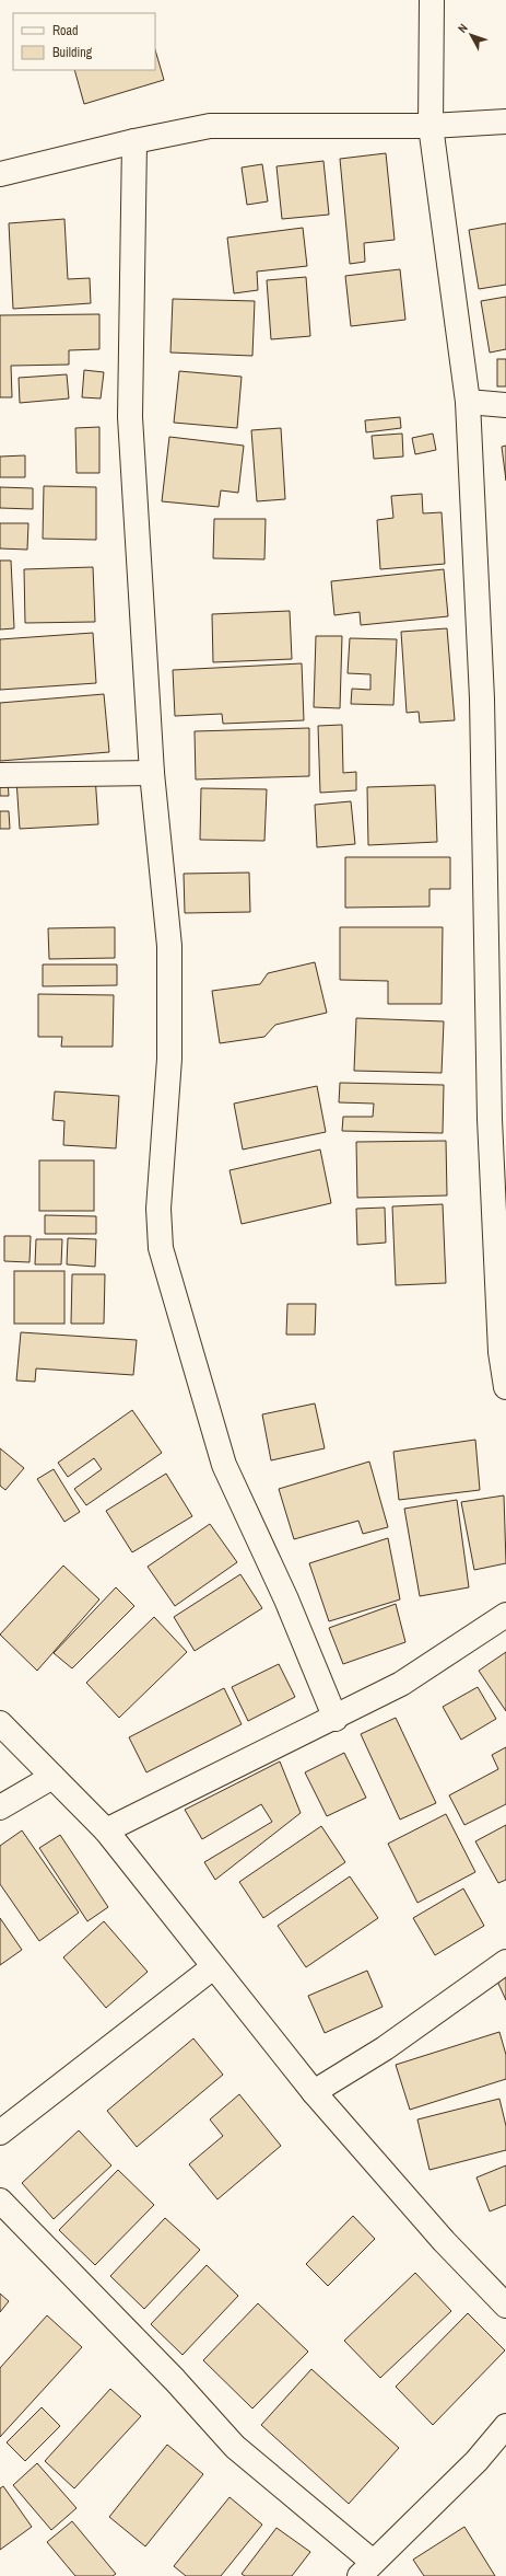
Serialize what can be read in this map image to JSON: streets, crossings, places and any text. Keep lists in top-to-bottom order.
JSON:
{
  "legend": ["Road", "Building"],
  "north": "top left"
}
